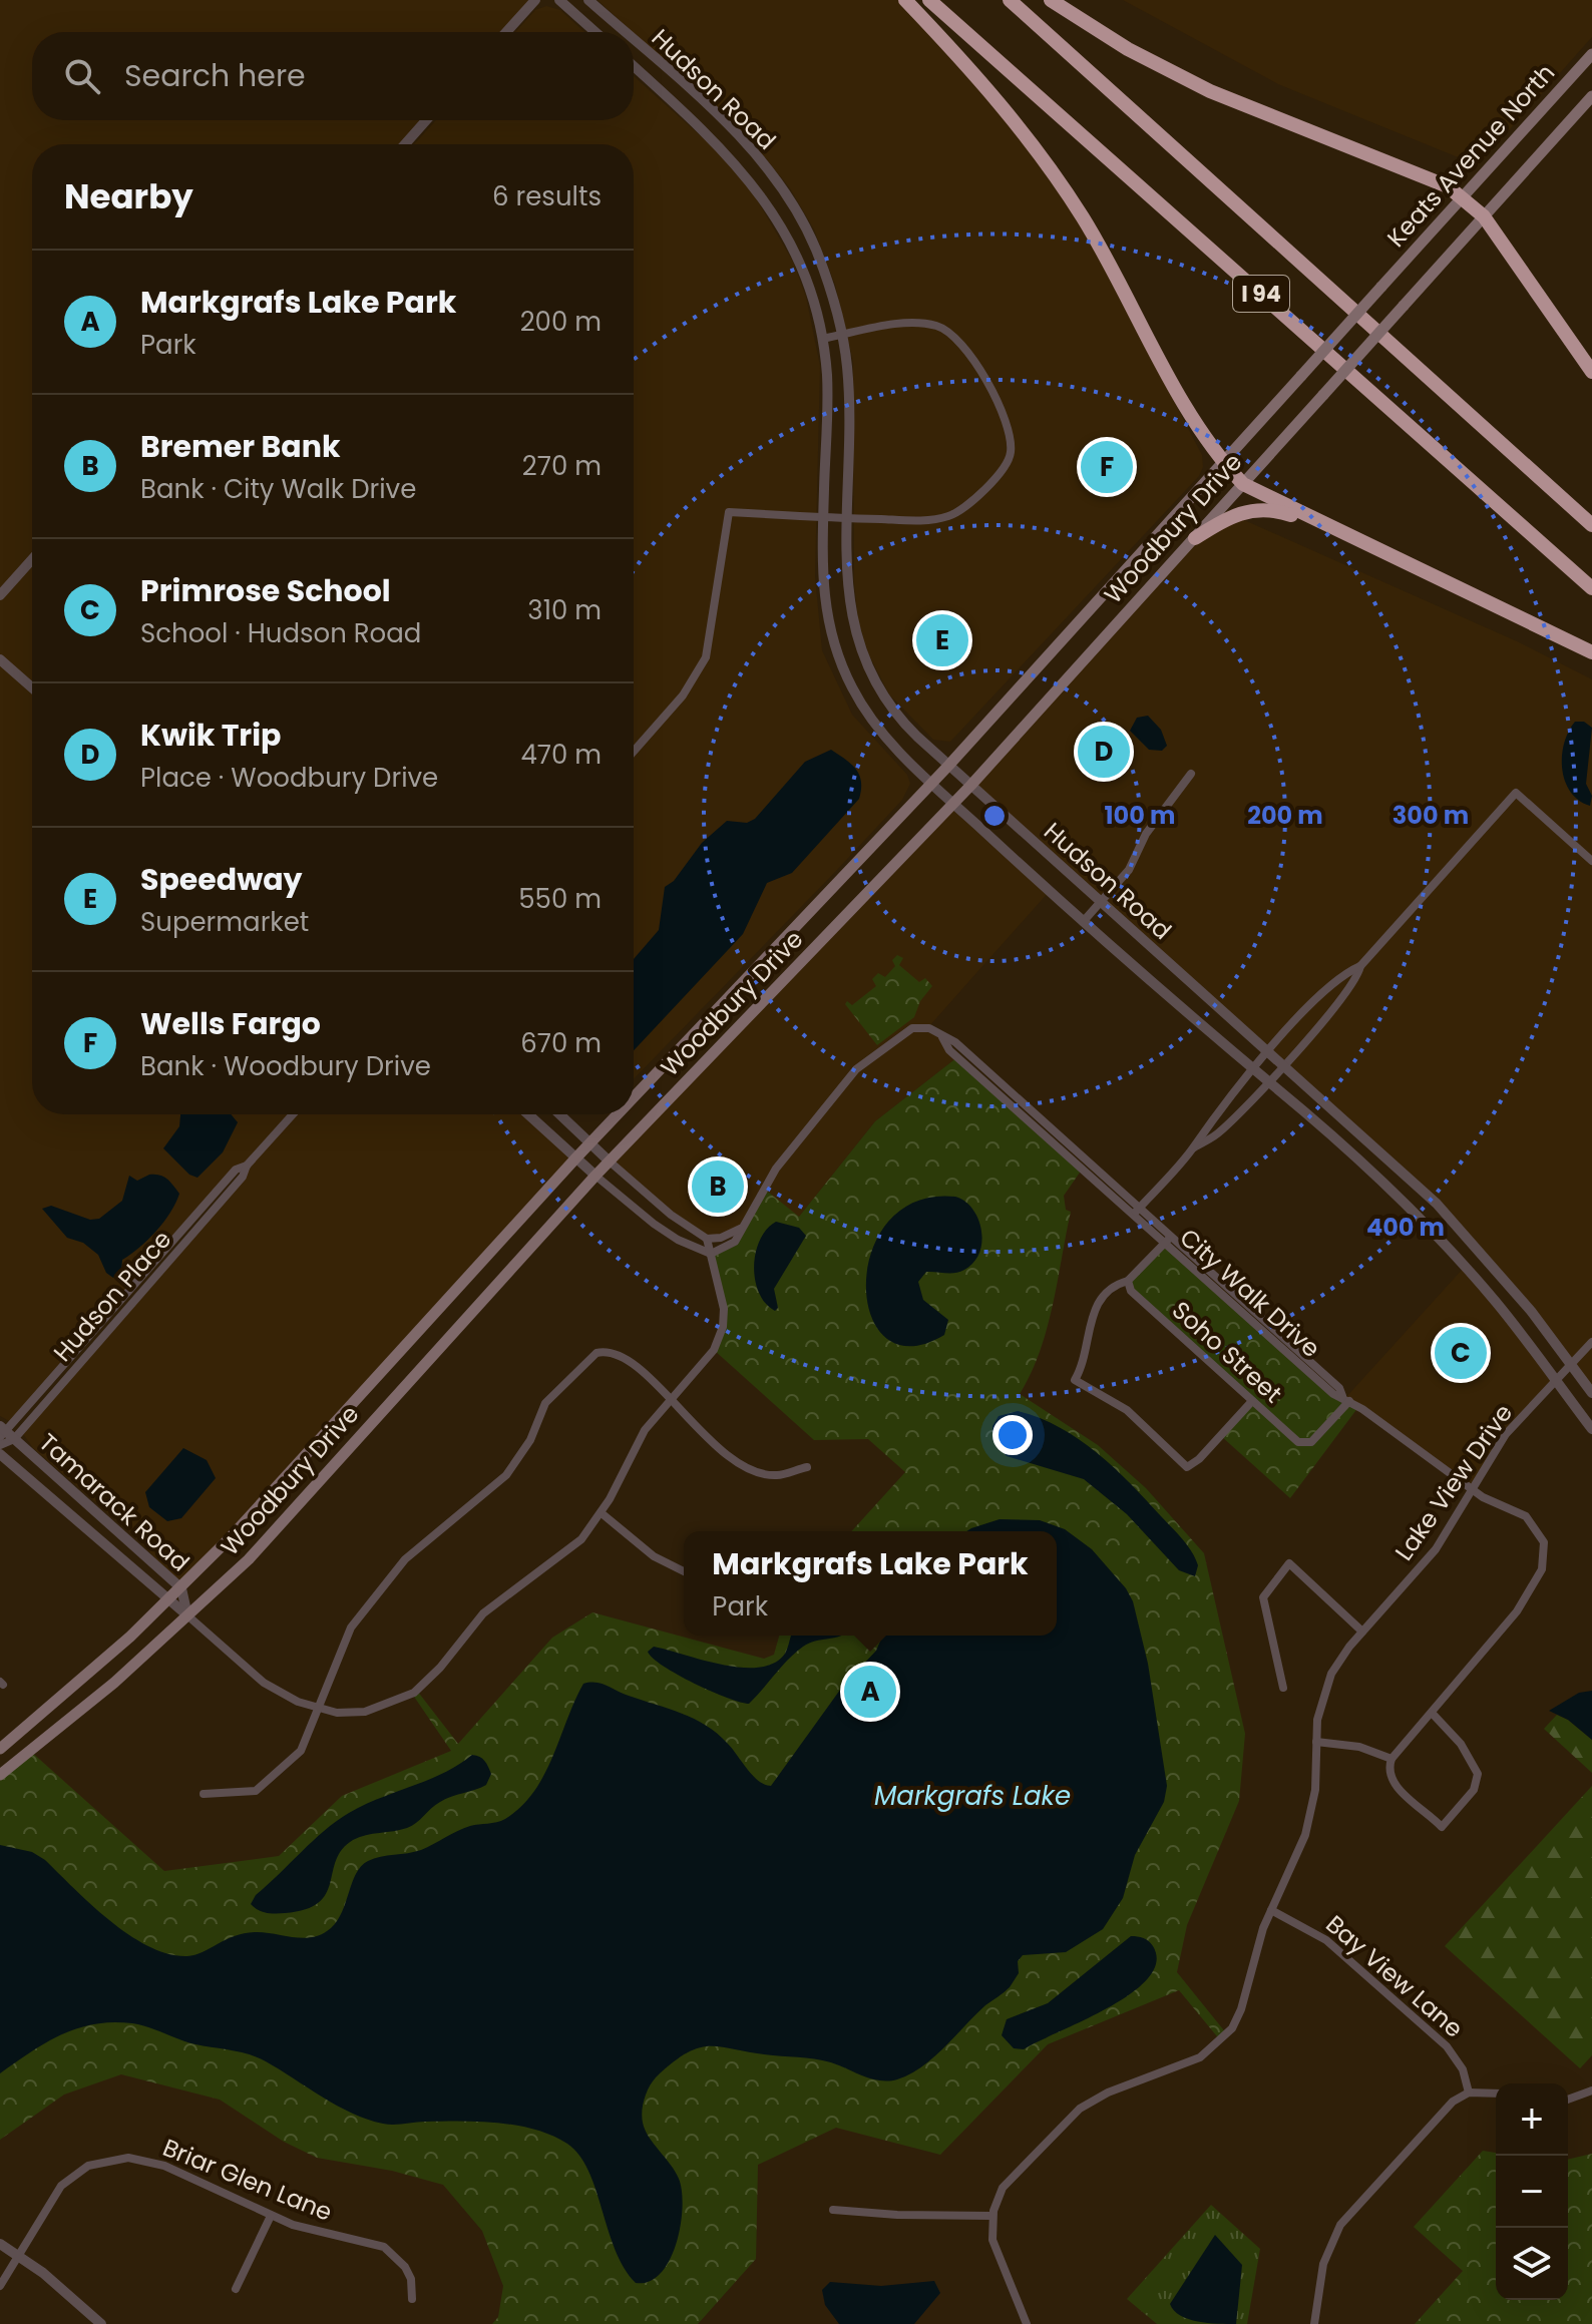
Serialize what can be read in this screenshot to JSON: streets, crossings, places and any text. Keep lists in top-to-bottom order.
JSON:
{
  "streets": {
    "highway": ["I 94"],
    "main road": ["Keats Avenue North", "Woodbury Drive"],
    "street": [
      "Hudson Road",
      "City Walk Drive",
      "Hudson Place",
      "Soho Street",
      "Lake View Drive",
      "Tamarack Road",
      "Bay View Lane",
      "Briar Glen Lane"
    ]
  },
  "crossings": [
    ["Hudson Road", "Woodbury Drive"],
    ["Hudson Road", "Lake View Drive"],
    ["Keats Avenue North", "Woodbury Drive"],
    ["Woodbury Drive", "Tamarack Road"],
    ["City Walk Drive", "Soho Street"],
    ["City Walk Drive", "Lake View Drive"],
    ["Hudson Place", "Tamarack Road"],
    ["Lake View Drive", "Bay View Lane"]
  ],
  "water": ["Markgrafs Lake"],
  "page": {
    "search": "Search here",
    "heading": ["Nearby", "6 results"],
    "list": [
      {
        "mark": "A",
        "name": "Markgrafs Lake Park",
        "note": "Park",
        "value": "200 m"
      },
      {
        "mark": "B",
        "name": "Bremer Bank",
        "note": "Bank · City Walk Drive",
        "value": "270 m"
      },
      {
        "mark": "C",
        "name": "Primrose School",
        "note": "School · Hudson Road",
        "value": "310 m"
      },
      {
        "mark": "D",
        "name": "Kwik Trip",
        "note": "Place · Woodbury Drive",
        "value": "470 m"
      },
      {
        "mark": "E",
        "name": "Speedway",
        "note": "Supermarket",
        "value": "550 m"
      },
      {
        "mark": "F",
        "name": "Wells Fargo",
        "note": "Bank · Woodbury Drive",
        "value": "670 m"
      }
    ],
    "pins": [
      "F",
      "E",
      "D",
      "B",
      "C",
      "A"
    ],
    "popup": ["Markgrafs Lake Park", "Park"],
    "map_buttons": ["+", "−"]
  },
  "rings": [
    "100 m",
    "200 m",
    "300 m",
    "400 m"
  ]
}
